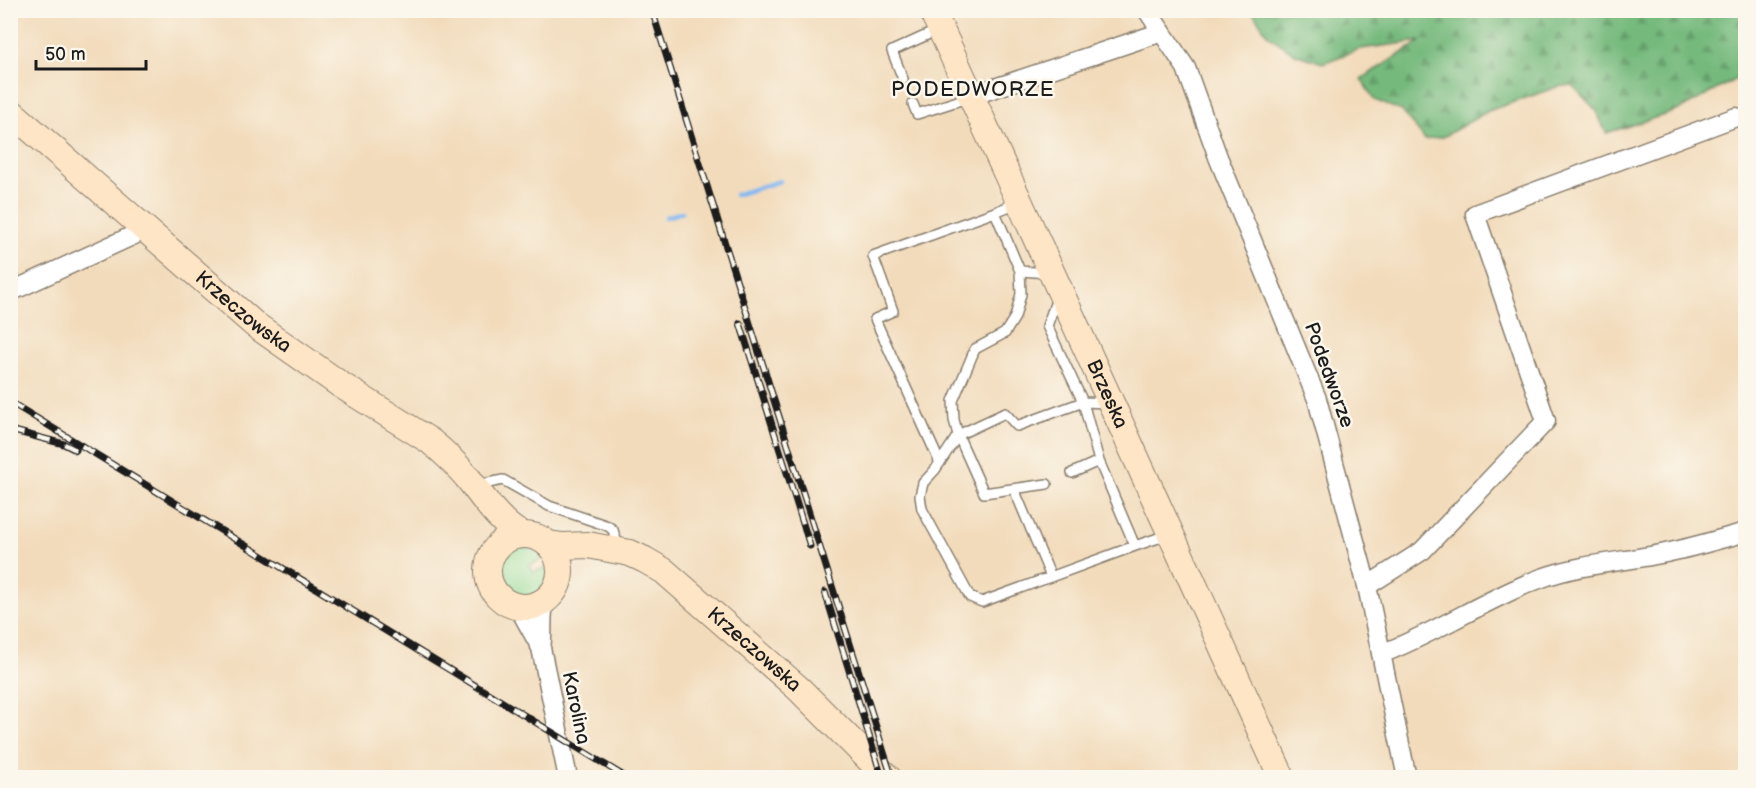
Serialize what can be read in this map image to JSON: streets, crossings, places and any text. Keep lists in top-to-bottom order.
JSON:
{
  "streets": {
    "main road": ["Krzeczowska", "Brzeska"],
    "street": ["Podedworze", "Karolina"]
  },
  "crossings": [
    ["Krzeczowska", "Karolina"]
  ],
  "districts": ["PODEDWORZE"],
  "scale_bar": "50 m"
}
